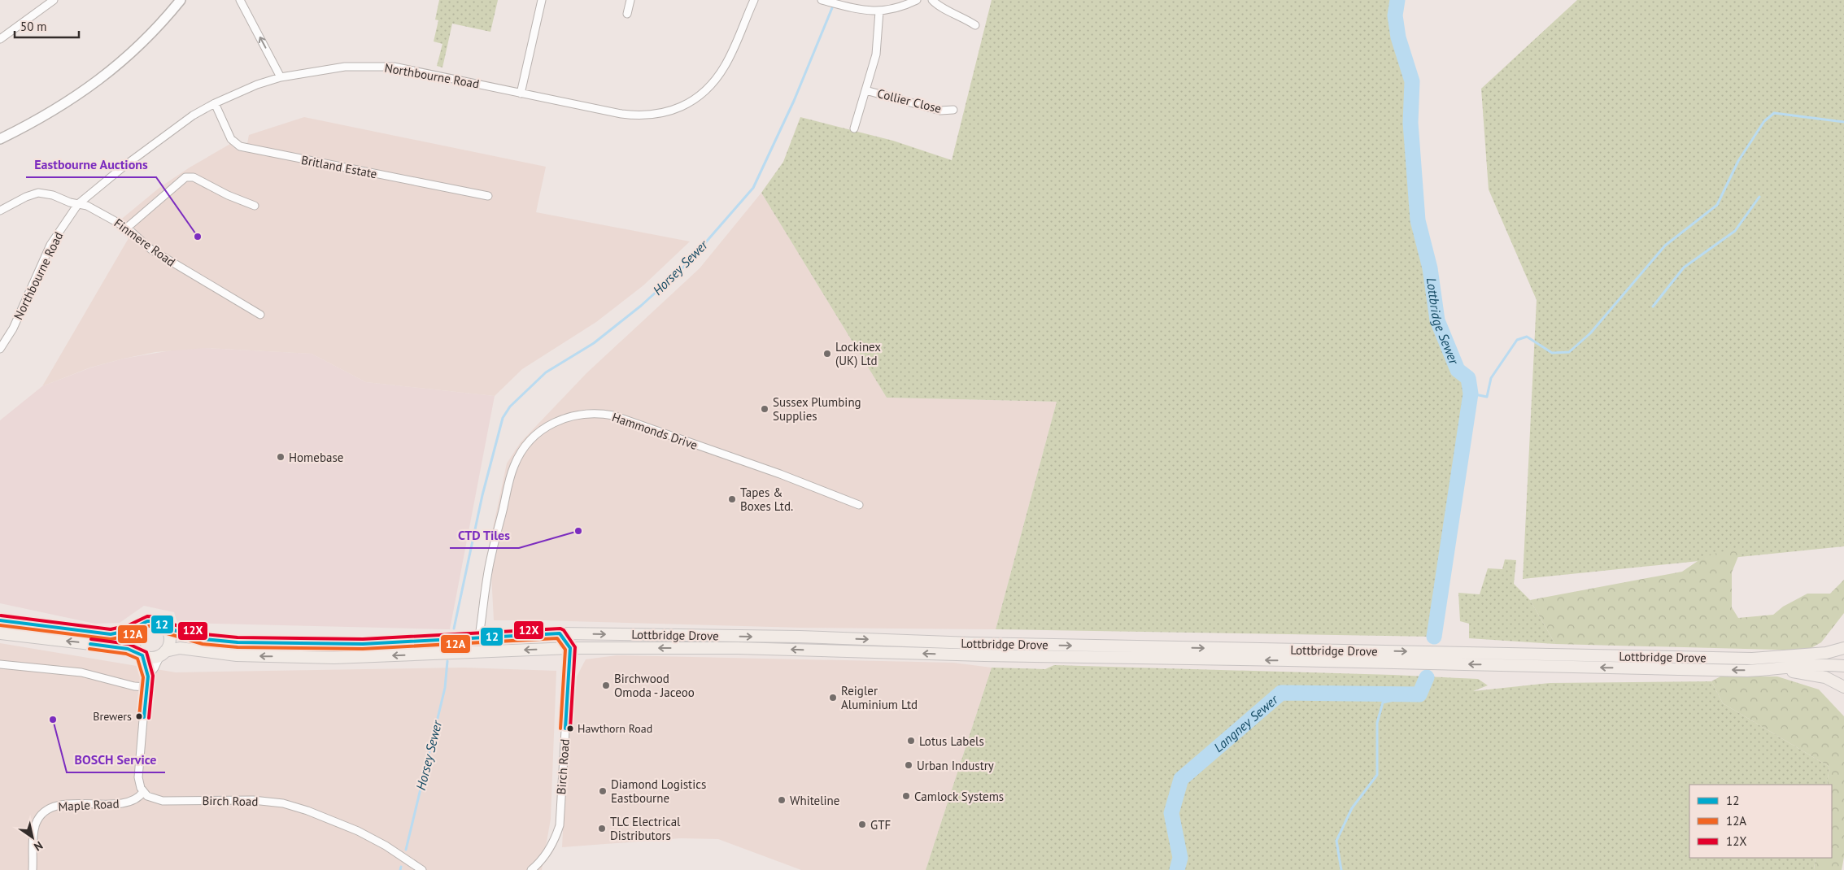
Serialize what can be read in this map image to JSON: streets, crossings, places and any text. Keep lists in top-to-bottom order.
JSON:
{
  "streets": {
    "main road": ["Lottbridge Drove"],
    "street": [
      "Northbourne Road",
      "Collier Close",
      "Britland Estate",
      "Finmere Road",
      "Hammonds Drive",
      "Birch Road",
      "Maple Road"
    ]
  },
  "crossings": [
    ["Northbourne Road", "Britland Estate"],
    ["Northbourne Road", "Finmere Road"],
    ["Hammonds Drive", "Lottbridge Drove"],
    ["Lottbridge Drove", "Birch Road"],
    ["Birch Road", "Maple Road"]
  ],
  "water": ["Horsey Sewer", "Lottbridge Sewer", "Langney Sewer"],
  "places": [
    "Eastbourne Auctions",
    "Lockinex (UK) Ltd",
    "Sussex Plumbing Supplies",
    "Homebase",
    "Tapes & Boxes Ltd.",
    "CTD Tiles",
    "Birchwood Omoda - Jaceoo",
    "Reigler Aluminium Ltd",
    "Brewers",
    "BOSCH Service",
    "Hawthorn Road",
    "Lotus Labels",
    "Urban Industry",
    "Diamond Logistics Eastbourne",
    "Camlock Systems",
    "Whiteline",
    "GTF",
    "TLC Electrical Distributors"
  ],
  "lines": ["transit line 12X", "transit line 12", "transit line 12A"],
  "legend": ["12", "12A", "12X"],
  "scale_bar": "50 m",
  "north": "bottom right"
}
